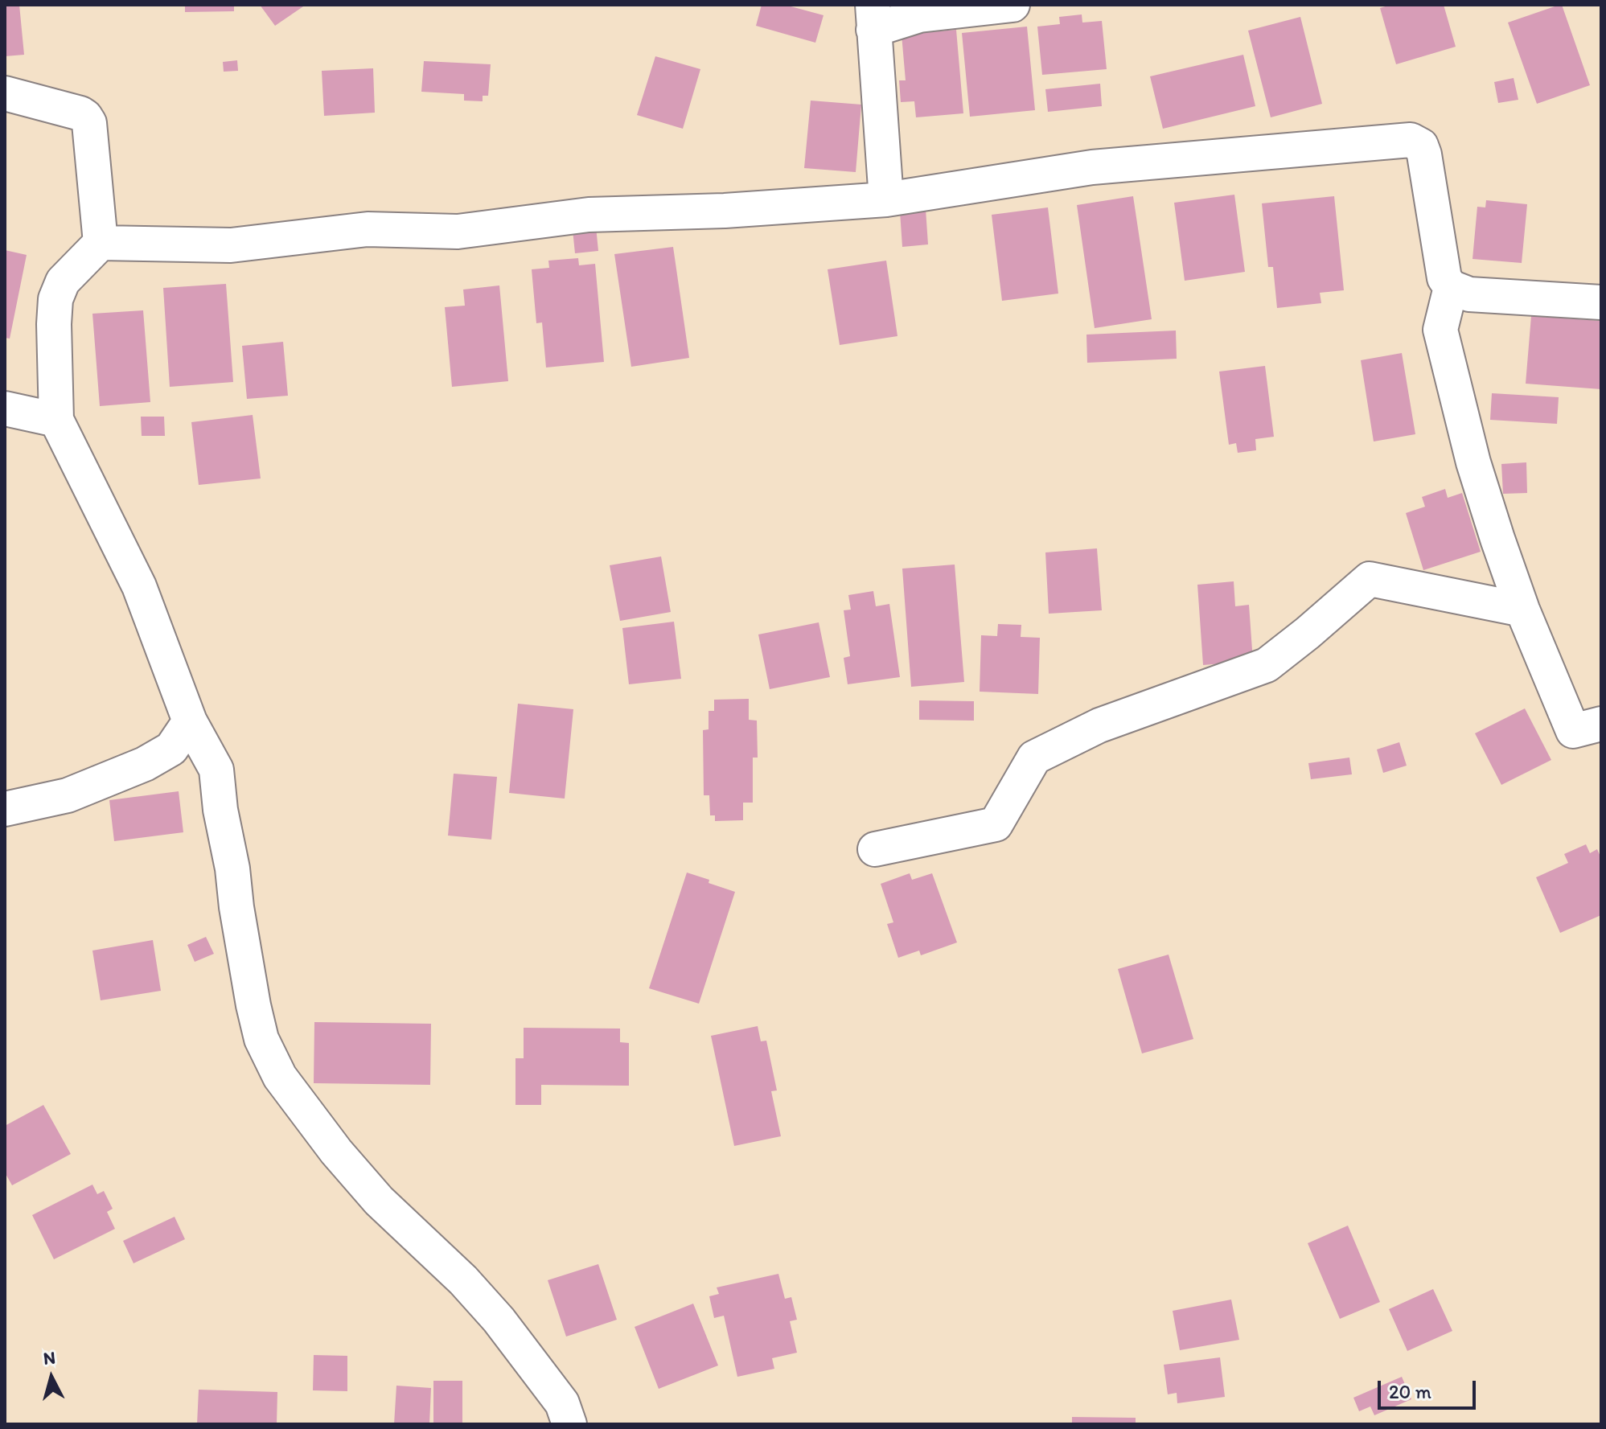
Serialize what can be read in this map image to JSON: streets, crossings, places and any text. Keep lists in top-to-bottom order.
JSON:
{
  "scale_bar": "20 m",
  "north": "top"
}
